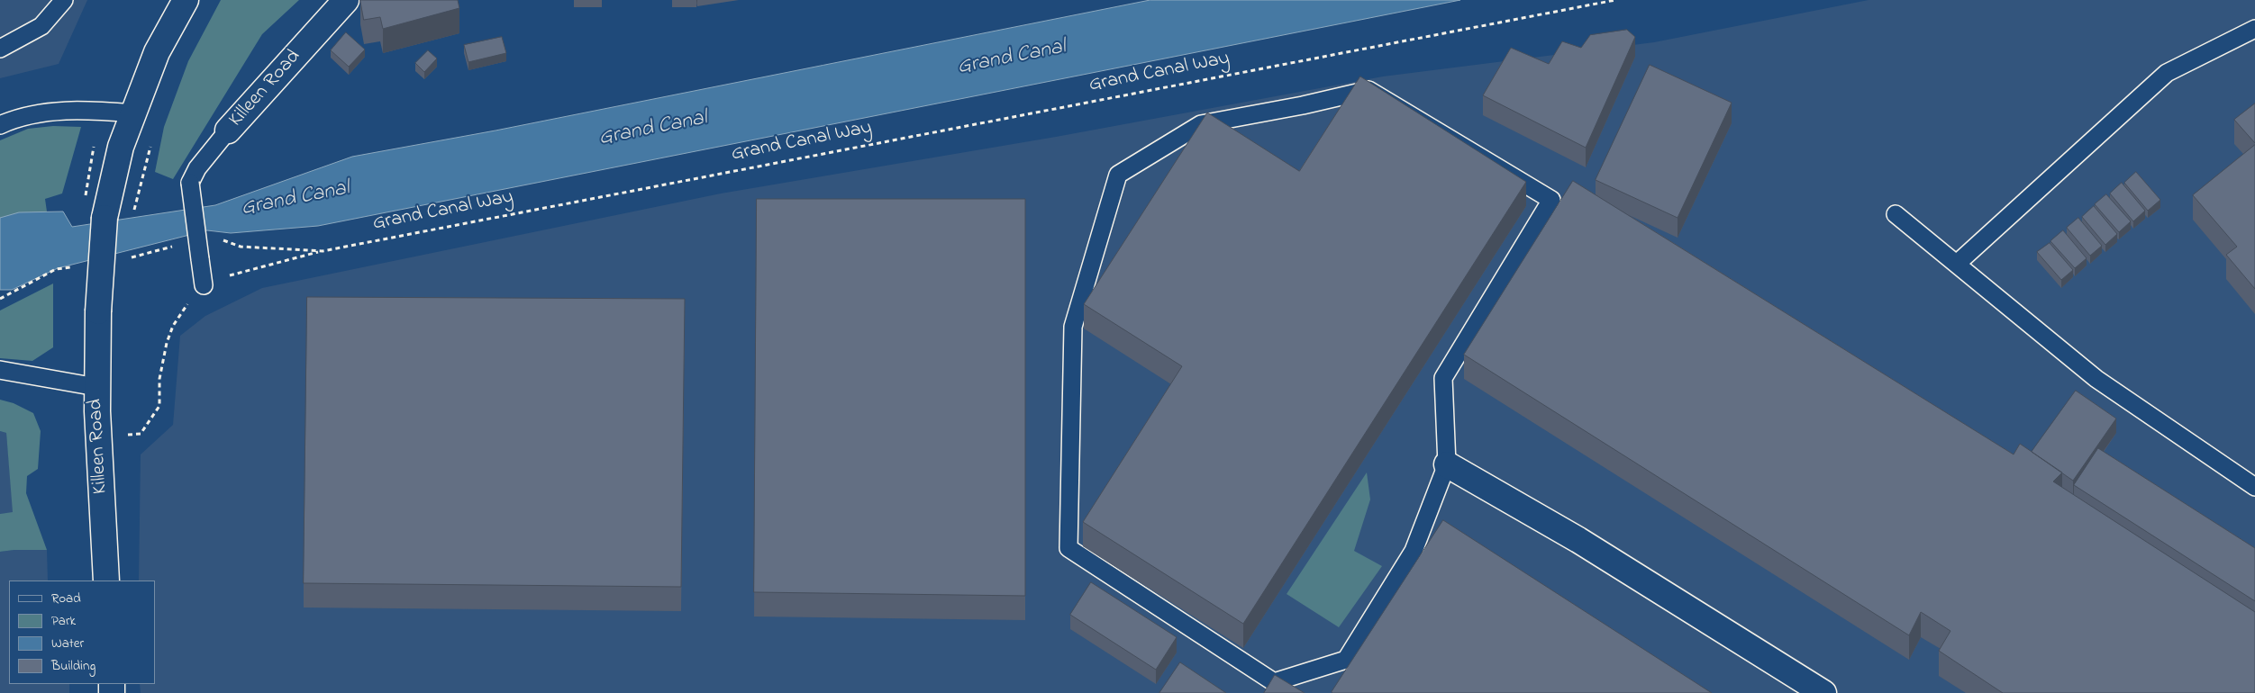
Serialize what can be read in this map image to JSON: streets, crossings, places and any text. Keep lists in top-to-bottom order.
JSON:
{
  "streets": {
    "street": ["Killeen Road"],
    "path": ["Grand Canal Way"]
  },
  "water": ["Grand Canal"],
  "legend": [
    "Road",
    "Park",
    "Water",
    "Building"
  ]
}
